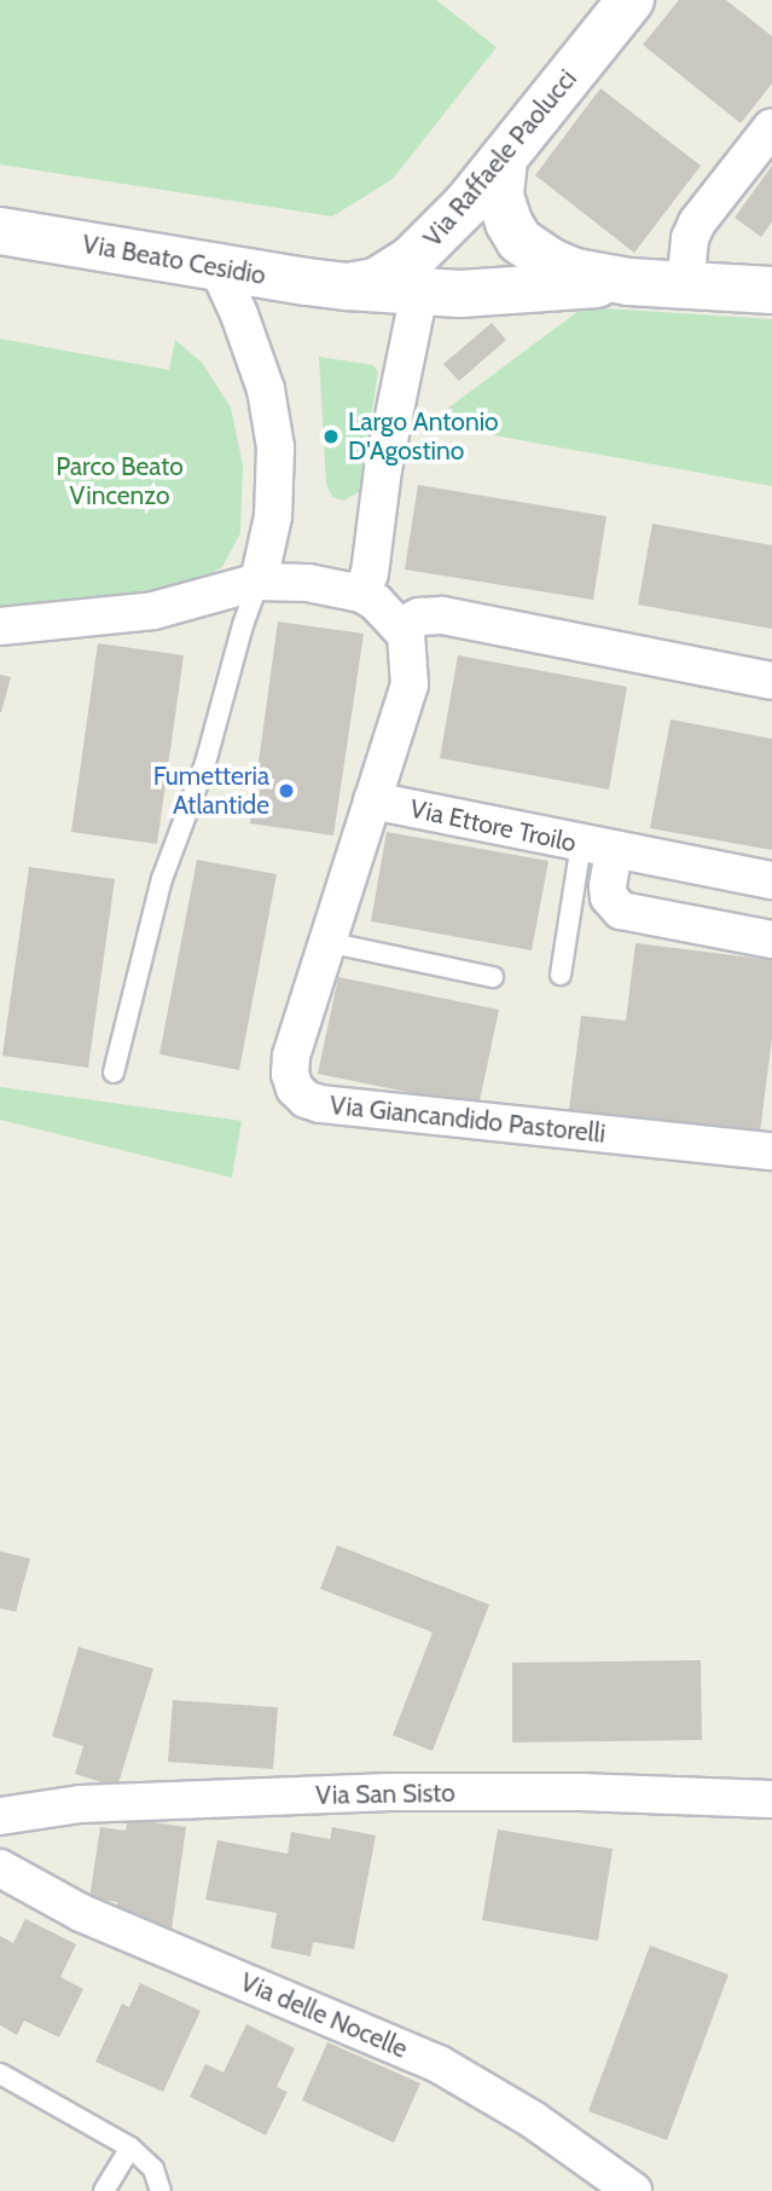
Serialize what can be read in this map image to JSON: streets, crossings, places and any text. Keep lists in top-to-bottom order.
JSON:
{
  "streets": {
    "main road": ["Via Raffaele Paolucci", "Via Beato Cesidio"],
    "street": [
      "Via Ettore Troilo",
      "Via Giancandido Pastorelli",
      "Via San Sisto",
      "Via delle Nocelle"
    ]
  },
  "crossings": [
    ["Via Raffaele Paolucci", "Via Beato Cesidio"],
    ["Via Ettore Troilo", "Via Giancandido Pastorelli"]
  ],
  "parks": ["Parco Beato Vincenzo"],
  "places": ["Largo Antonio D'Agostino", "Fumetteria Atlantide"]
}
